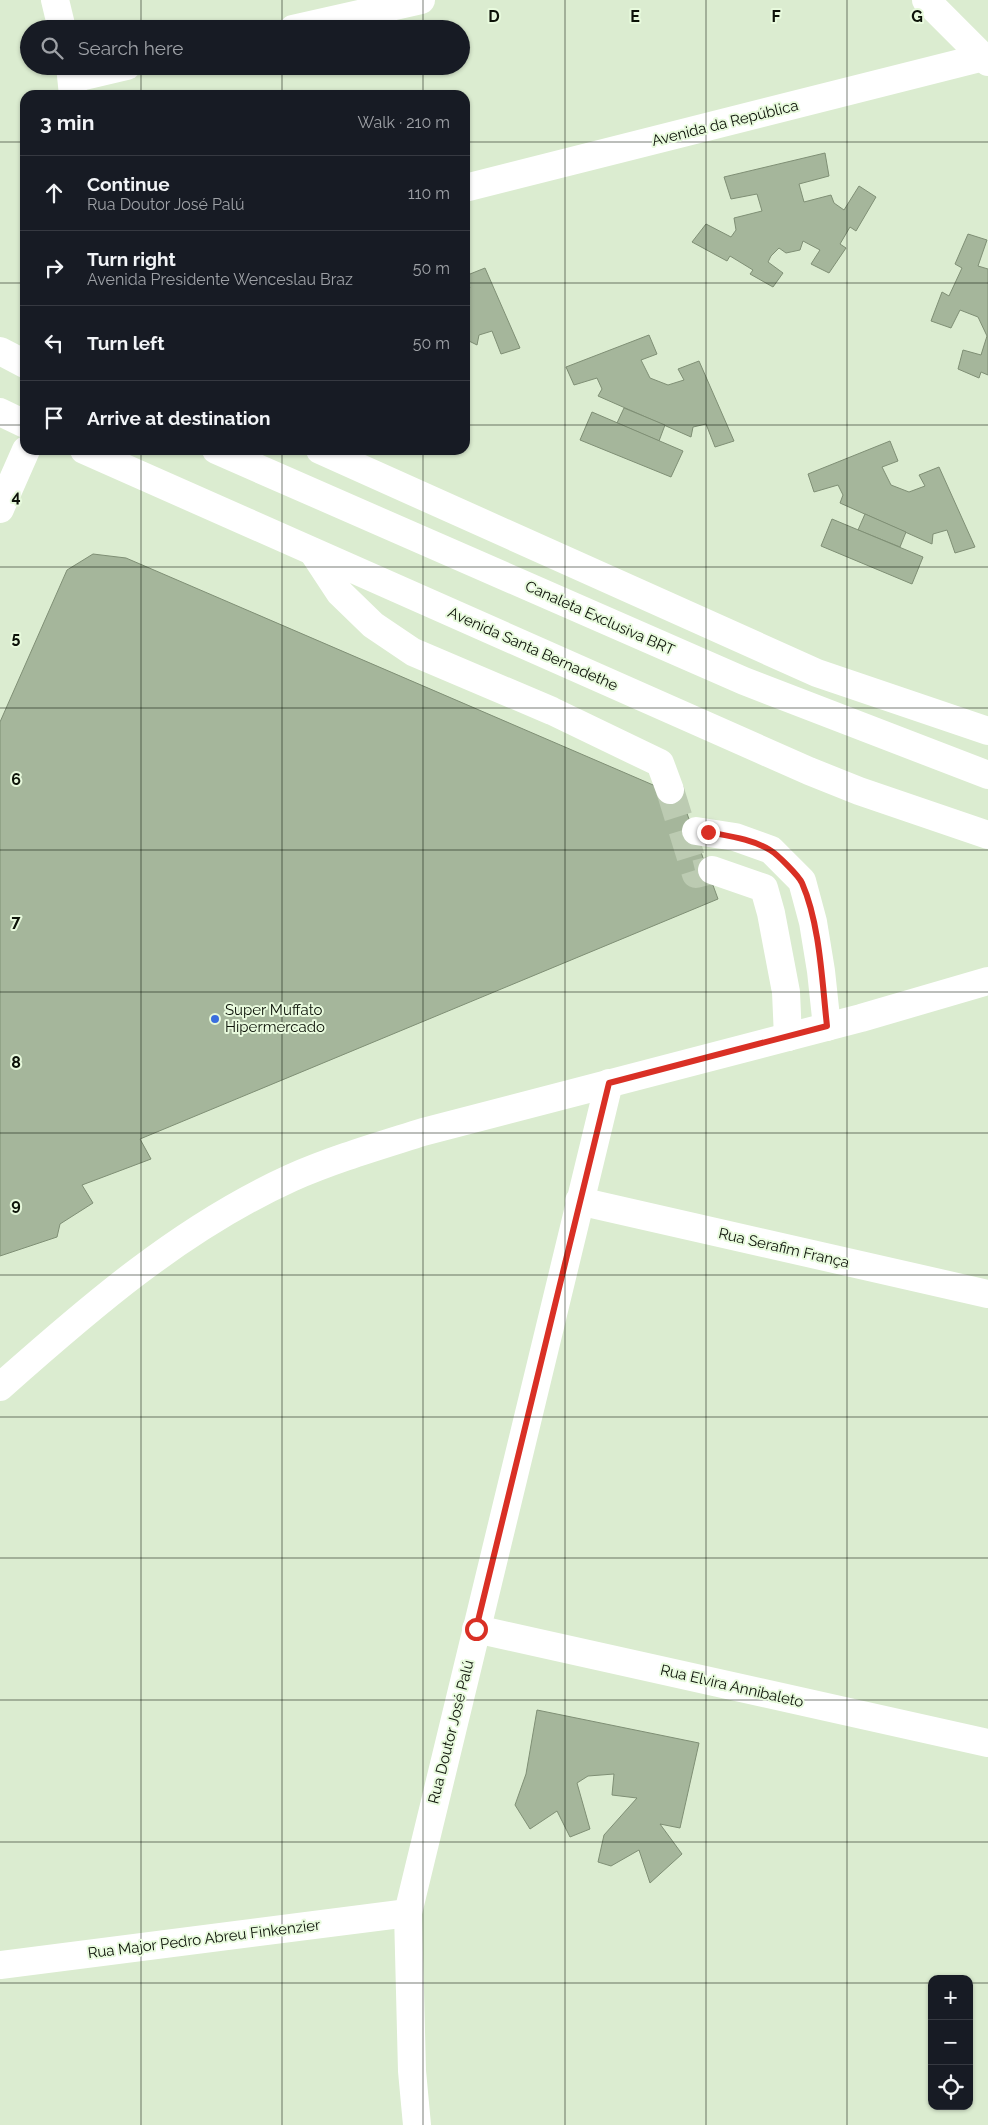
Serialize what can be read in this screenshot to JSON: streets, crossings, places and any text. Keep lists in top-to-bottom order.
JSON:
{
  "streets": {
    "street": [
      "Avenida da República",
      "Canaleta Exclusiva BRT",
      "Avenida Santa Bernadethe",
      "Rua Serafim França",
      "Rua Elvira Annibaleto",
      "Rua Doutor José Palú",
      "Rua Major Pedro Abreu Finkenzier"
    ]
  },
  "crossings": [
    ["Rua Serafim França", "Rua Doutor José Palú"],
    ["Rua Elvira Annibaleto", "Rua Doutor José Palú"],
    ["Rua Doutor José Palú", "Rua Major Pedro Abreu Finkenzier"]
  ],
  "places": ["Super Muffato Hipermercado"],
  "page": {
    "search": "Search here",
    "heading": ["3 min", "Walk · 210 m"],
    "list": [
      ["Continue", "Rua Doutor José Palú", "110 m"],
      ["Turn right", "Avenida Presidente Wenceslau Braz", "50 m"],
      ["Turn left", "50 m"],
      "Arrive at destination"
    ],
    "map_buttons": ["+", "−"]
  },
  "grid": {
    "columns": [
      "D",
      "E",
      "F",
      "G"
    ],
    "rows": [
      "4",
      "5",
      "6",
      "7",
      "8",
      "9"
    ]
  }
}
